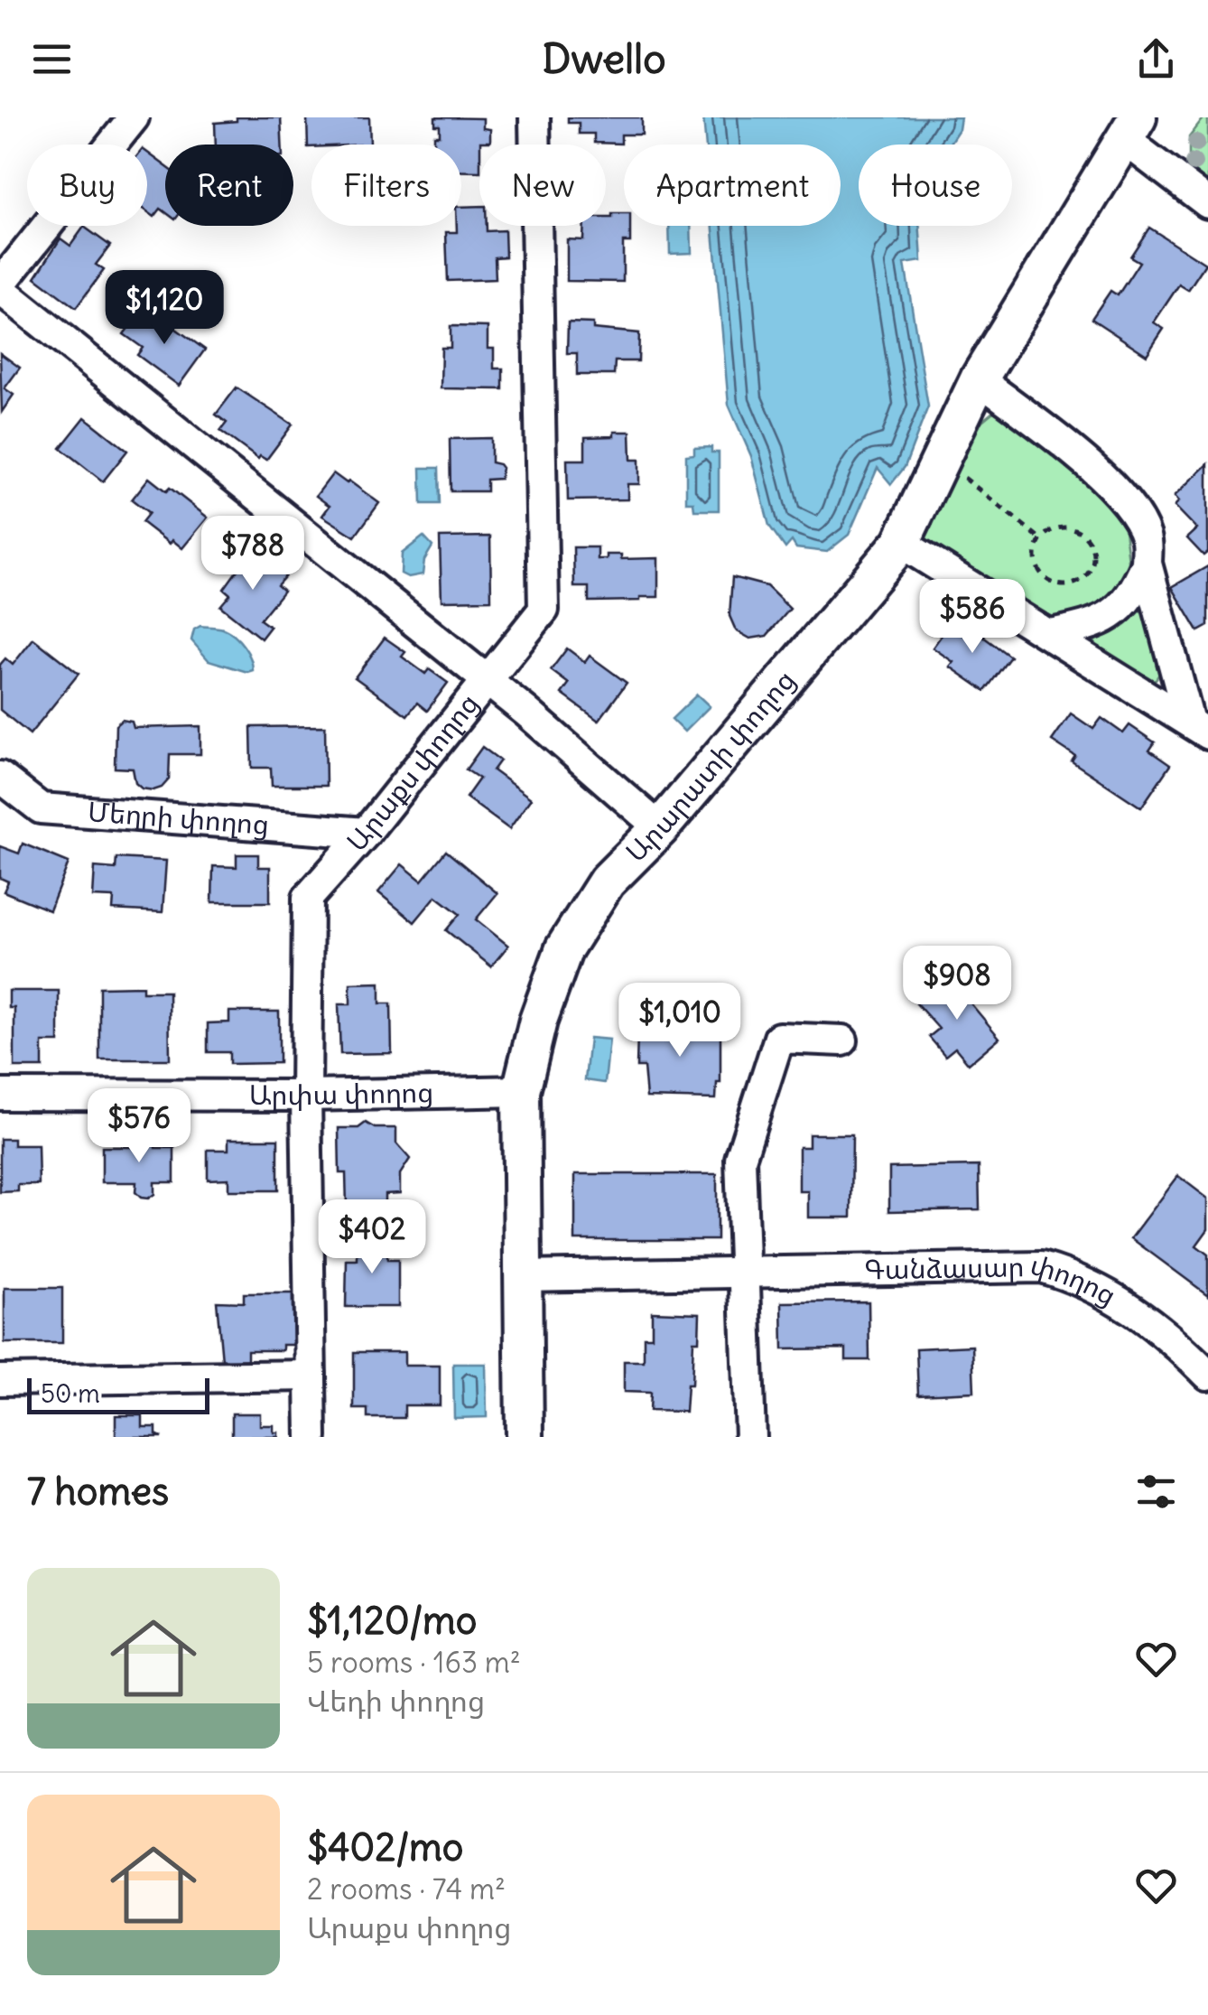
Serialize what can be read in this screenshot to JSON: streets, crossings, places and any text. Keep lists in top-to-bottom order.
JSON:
{
  "streets": {
    "street": [
      "Արարատի փողոց",
      "Արաքս փողոց",
      "Մեղրի փողոց",
      "Արփա փողոց",
      "Գանձասար փողոց"
    ]
  },
  "crossings": [
    ["Արարատի փողոց", "Արփա փողոց"],
    ["Արարատի փողոց", "Գանձասար փողոց"],
    ["Արաքս փողոց", "Մեղրի փողոց"],
    ["Արաքս փողոց", "Արփա փողոց"]
  ],
  "scale_bar": "50 m",
  "page": {
    "header": "Dwello",
    "chip": [
      "Buy",
      "Rent",
      "Filters",
      "New",
      "Apartment",
      "House"
    ],
    "price": [
      "$1,120",
      "$788",
      "$586",
      "$908",
      "$1,010",
      "$576",
      "$402"
    ],
    "scale": "50 m",
    "heading": "7 homes",
    "list": [
      {
        "name": "$1,120/mo",
        "note": "5 rooms · 163 m² · Վեդի փողոց"
      },
      {
        "name": "$402/mo",
        "note": "2 rooms · 74 m² · Արաքս փողոց"
      }
    ]
  }
}
